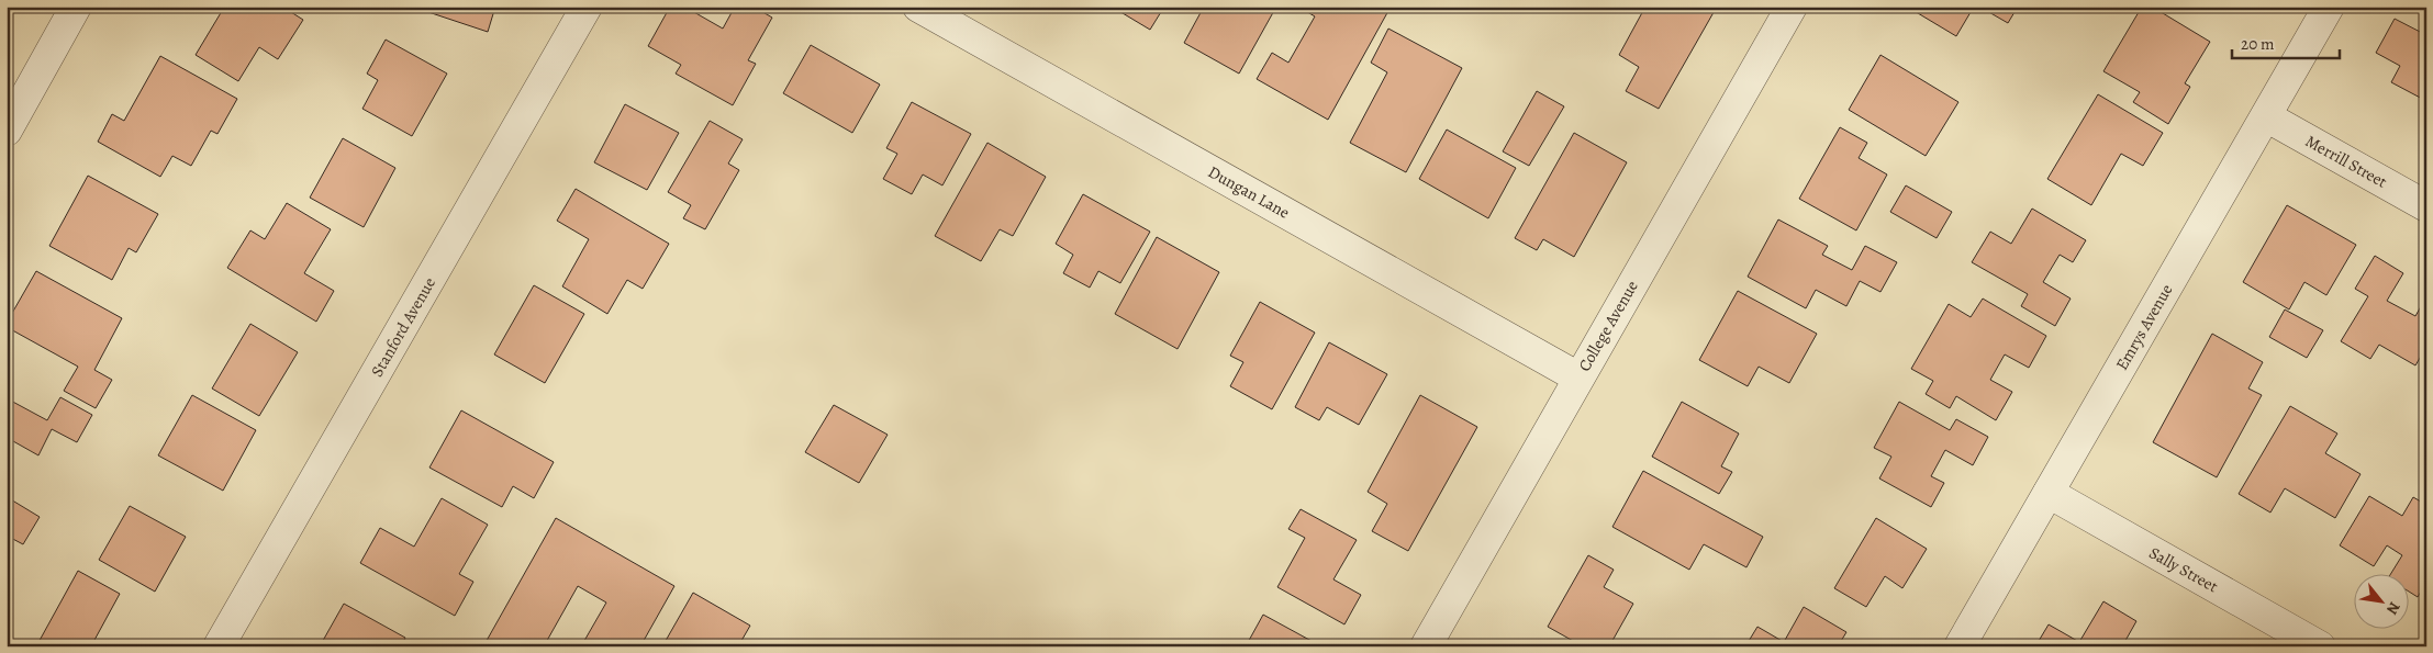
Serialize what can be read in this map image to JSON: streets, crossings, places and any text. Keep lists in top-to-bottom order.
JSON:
{
  "streets": {
    "street": [
      "Merrill Street",
      "Dungan Lane",
      "College Avenue",
      "Stanford Avenue",
      "Emrys Avenue",
      "Sally Street"
    ]
  },
  "crossings": [
    ["Merrill Street", "Emrys Avenue"],
    ["Dungan Lane", "College Avenue"],
    ["Emrys Avenue", "Sally Street"]
  ],
  "scale_bar": "20 m",
  "north": "bottom right"
}
